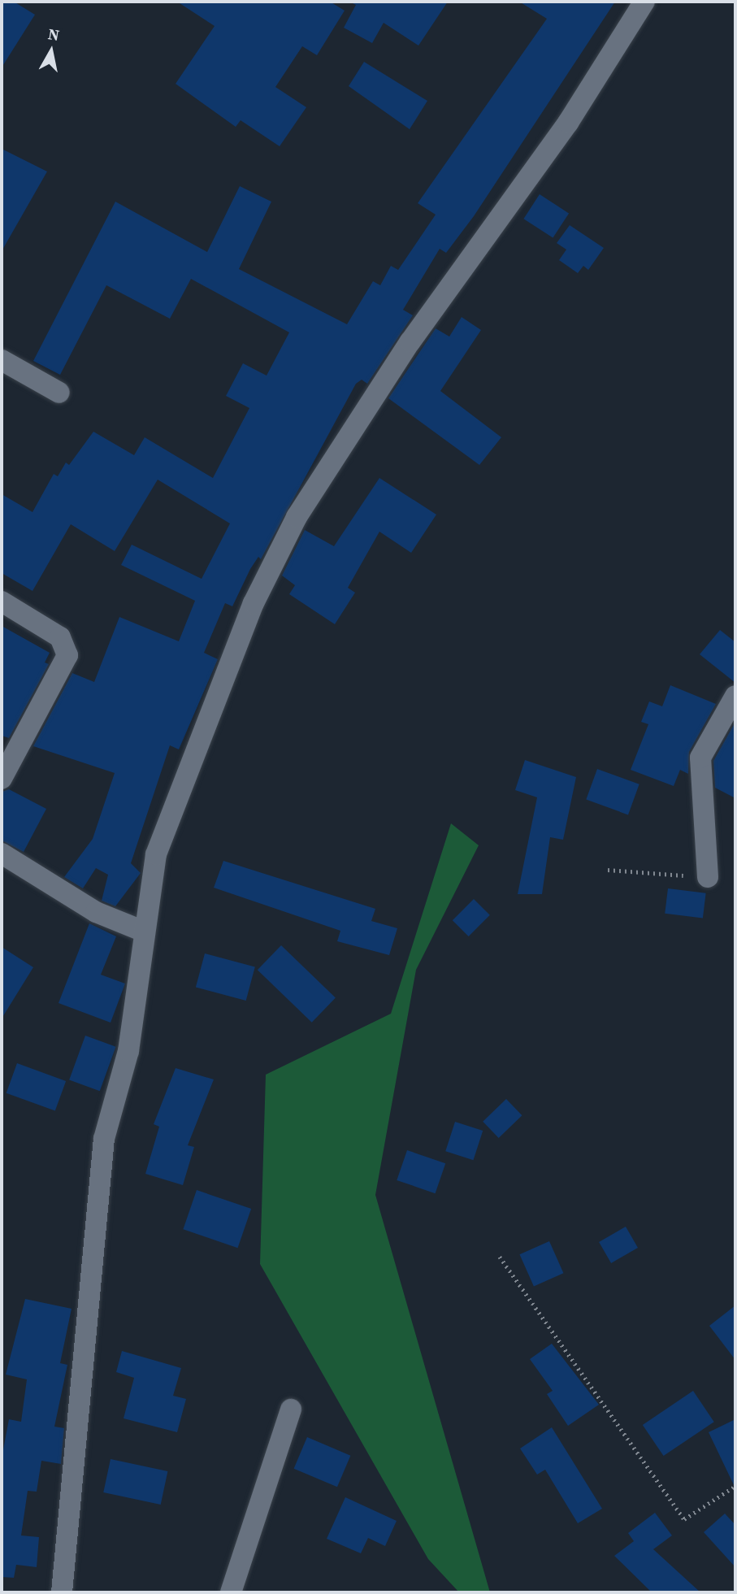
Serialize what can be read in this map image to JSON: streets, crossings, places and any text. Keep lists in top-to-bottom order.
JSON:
{
  "north": "top"
}
